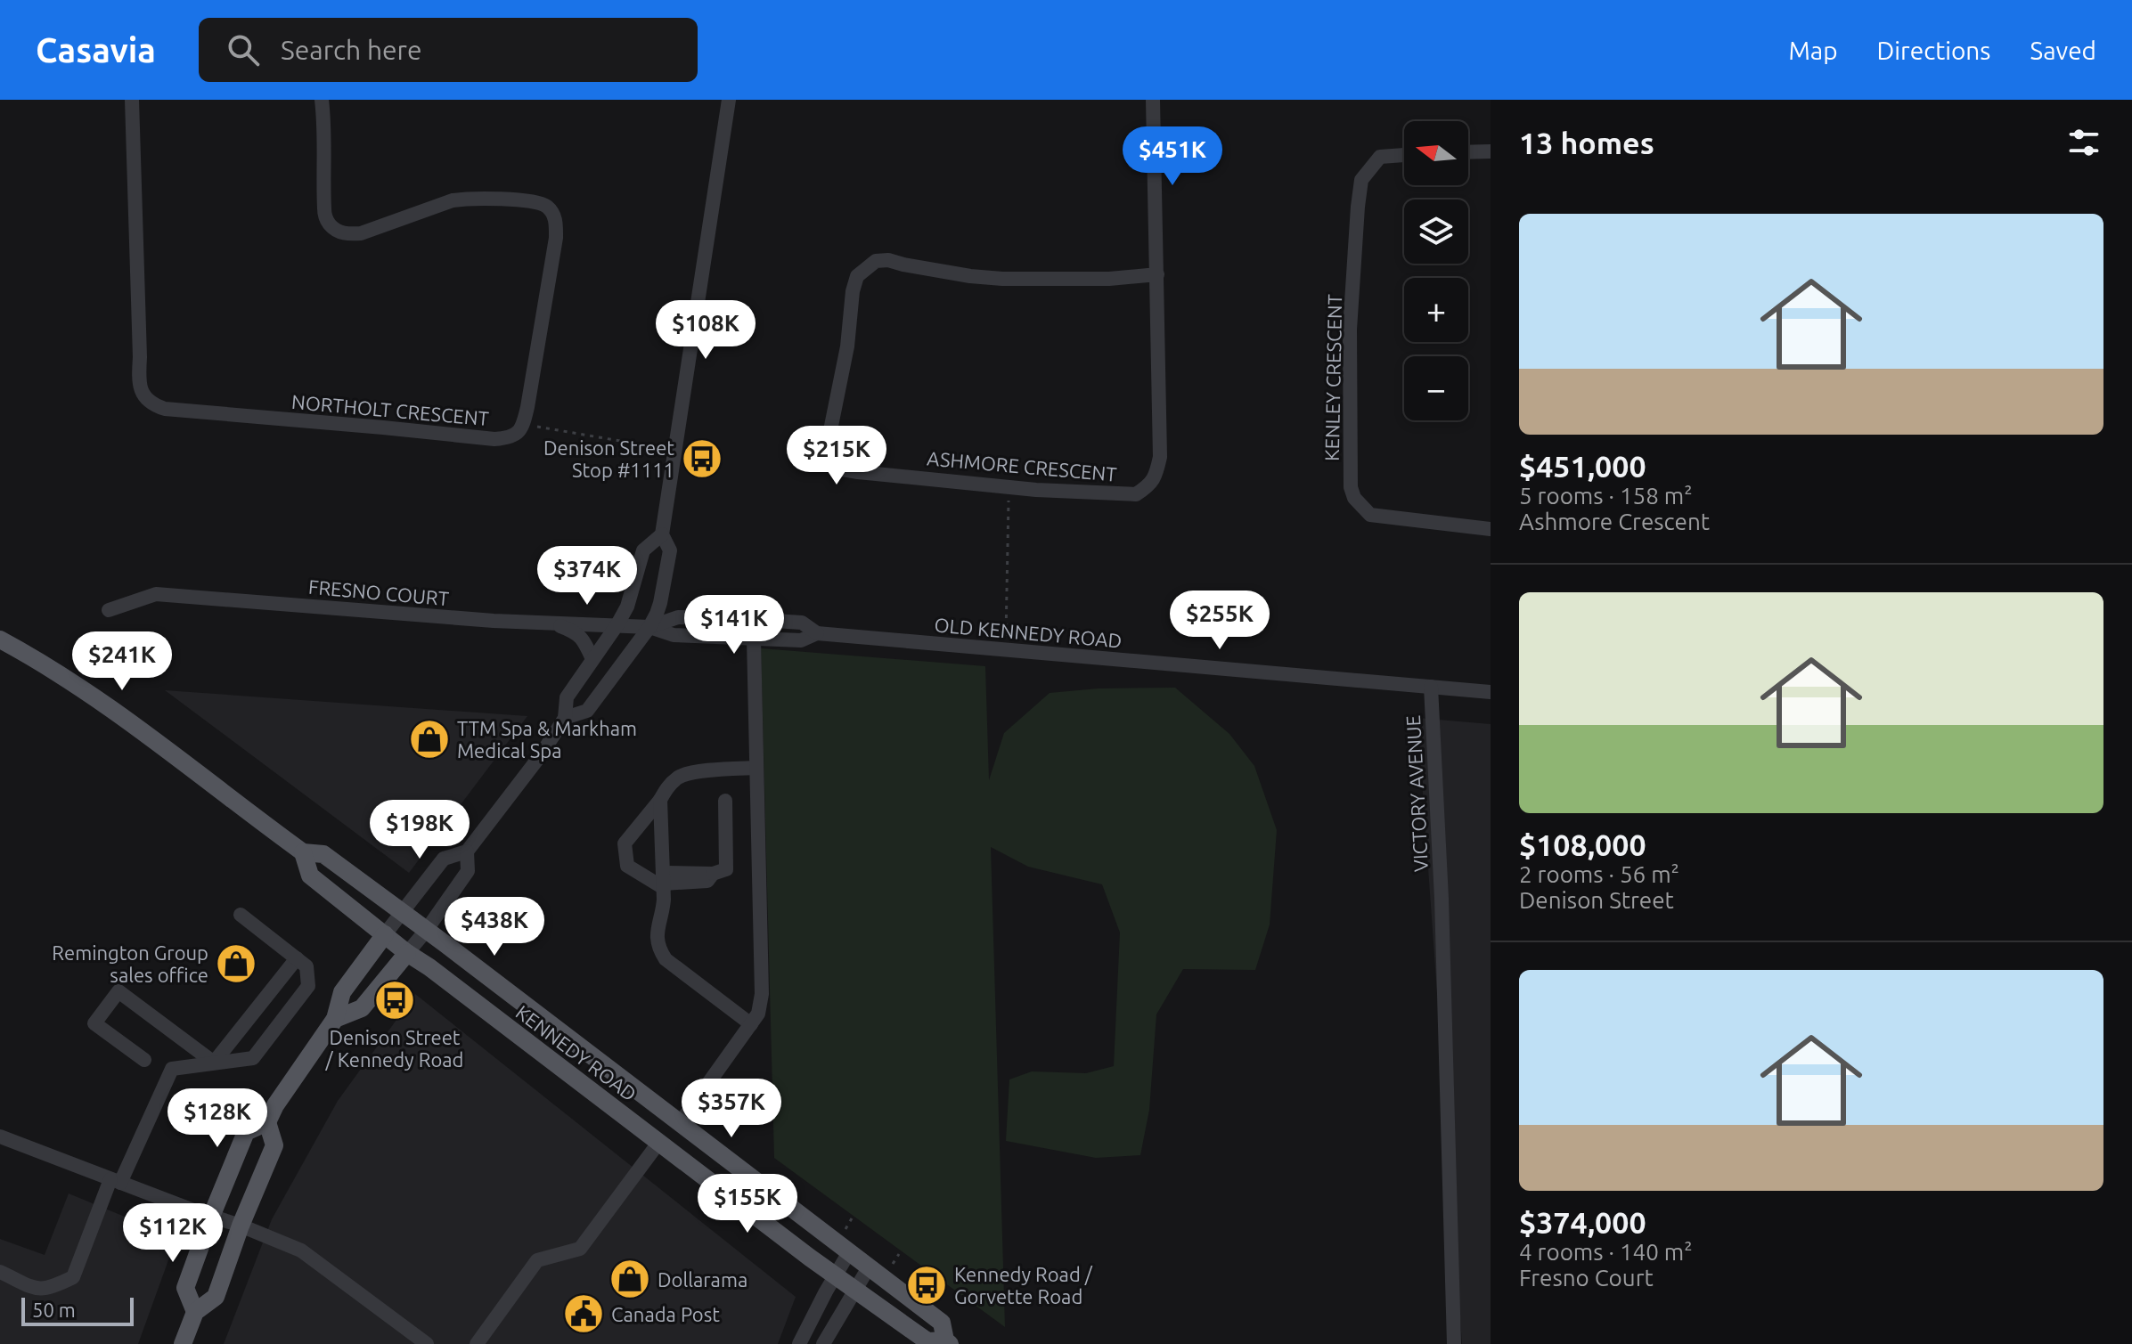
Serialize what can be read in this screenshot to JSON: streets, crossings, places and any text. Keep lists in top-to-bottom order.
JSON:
{
  "streets": {
    "main road": ["KENNEDY ROAD"],
    "street": [
      "KENLEY CRESCENT",
      "NORTHOLT CRESCENT",
      "ASHMORE CRESCENT",
      "FRESNO COURT",
      "OLD KENNEDY ROAD",
      "VICTORY AVENUE"
    ]
  },
  "crossings": [
    ["FRESNO COURT", "OLD KENNEDY ROAD"],
    ["OLD KENNEDY ROAD", "VICTORY AVENUE"]
  ],
  "places": {
    "bus stop": ["Denison Street Stop #1111", "Denison Street / Kennedy Road", "Kennedy Road / Gorvette Road"],
    "shop": ["TTM Spa & Markham Medical Spa", "Remington Group sales office", "Dollarama"],
    "public building": ["Canada Post"]
  },
  "scale_bar": "50 m",
  "north": "left",
  "page": {
    "header": "Casavia",
    "search": "Search here",
    "nav": ["Map", "Directions", "Saved"],
    "heading": "13 homes",
    "map_buttons": ["+", "−"],
    "price": [
      "$451K",
      "$108K",
      "$215K",
      "$374K",
      "$255K",
      "$141K",
      "$241K",
      "$198K",
      "$438K",
      "$357K",
      "$128K",
      "$155K",
      "$112K"
    ],
    "list": [
      {
        "name": "$451,000",
        "note": "5 rooms · 158 m² · Ashmore Crescent"
      },
      {
        "name": "$108,000",
        "note": "2 rooms · 56 m² · Denison Street"
      },
      {
        "name": "$374,000",
        "note": "4 rooms · 140 m² · Fresno Court"
      }
    ],
    "scale": "50 m"
  }
}
